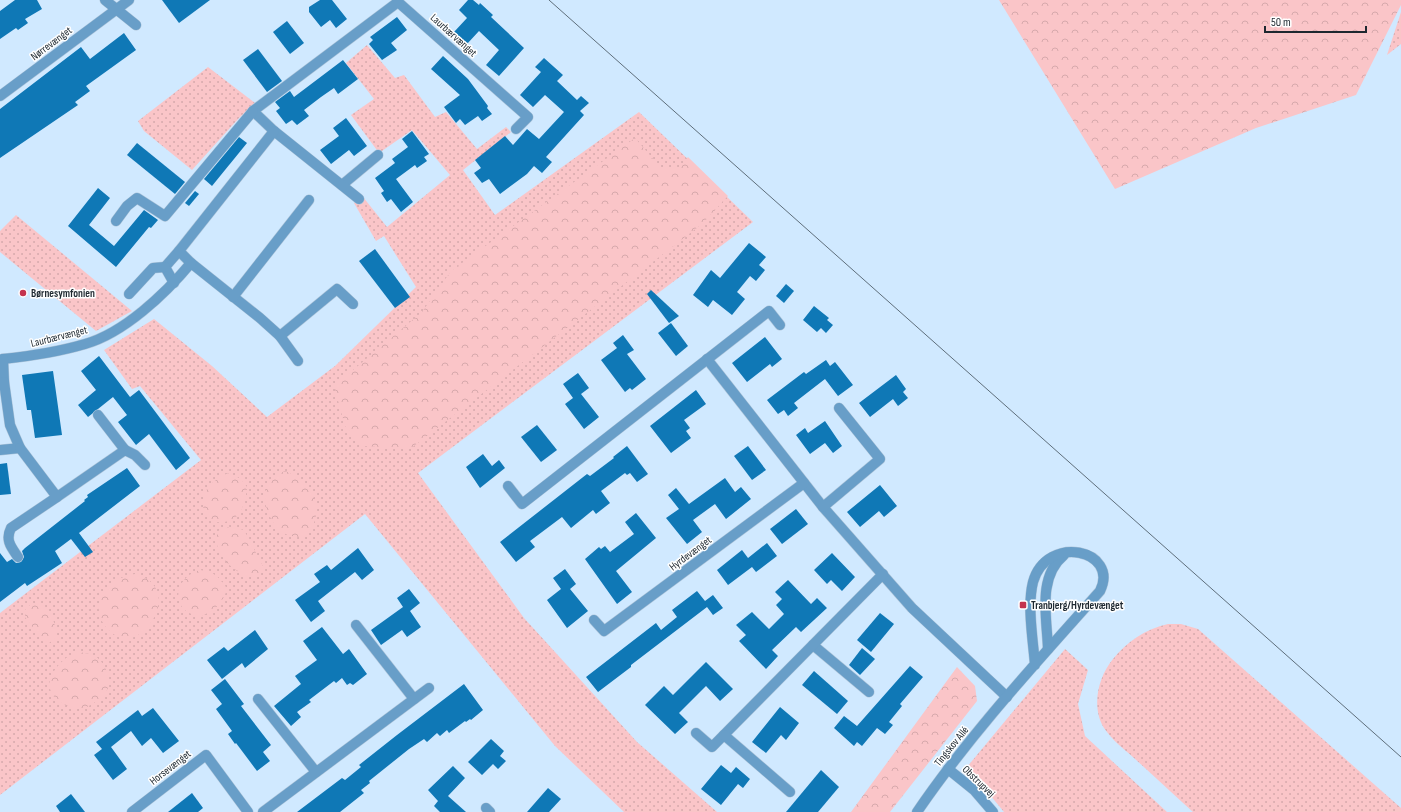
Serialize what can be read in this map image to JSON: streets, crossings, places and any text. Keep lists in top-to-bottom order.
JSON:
{
  "streets": {
    "street": [
      "Laurbærvænget",
      "Nørrevænget",
      "Hyrdevænget",
      "Tingskov Allé",
      "Horsevænget",
      "Obstrupvej"
    ]
  },
  "crossings": [
    ["Tingskov Allé", "Obstrupvej"]
  ],
  "places": {
    "other": ["Børnesymfonien"],
    "transit": ["Tranbjerg/Hyrdevænget"]
  },
  "scale_bar": "50 m"
}
